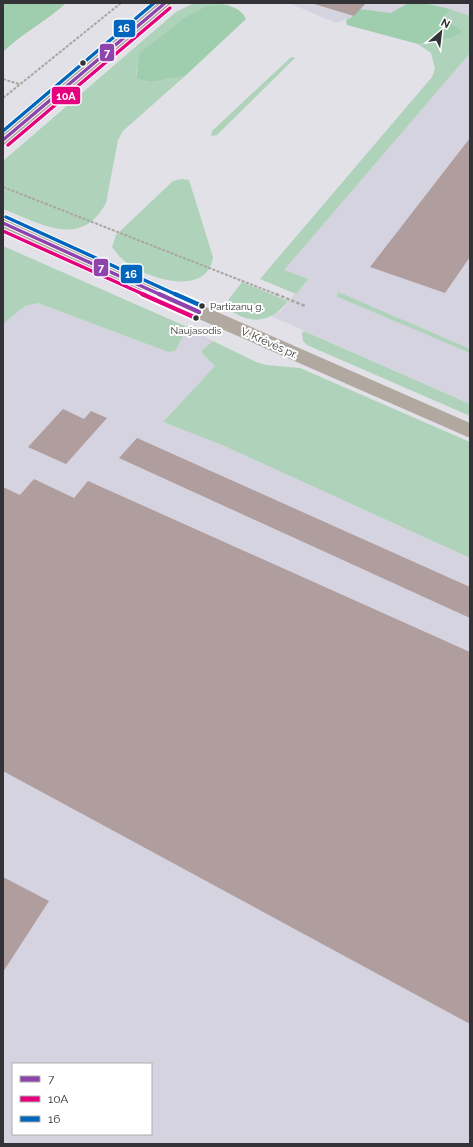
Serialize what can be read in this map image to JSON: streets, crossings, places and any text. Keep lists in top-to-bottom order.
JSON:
{
  "streets": {
    "street": ["V. Krėvės pr."]
  },
  "places": ["Partizanų g.", "Naujasodis"],
  "lines": ["transit line 7", "transit line 16", "transit line 10A"],
  "legend": ["7", "10A", "16"],
  "north": "top right"
}
